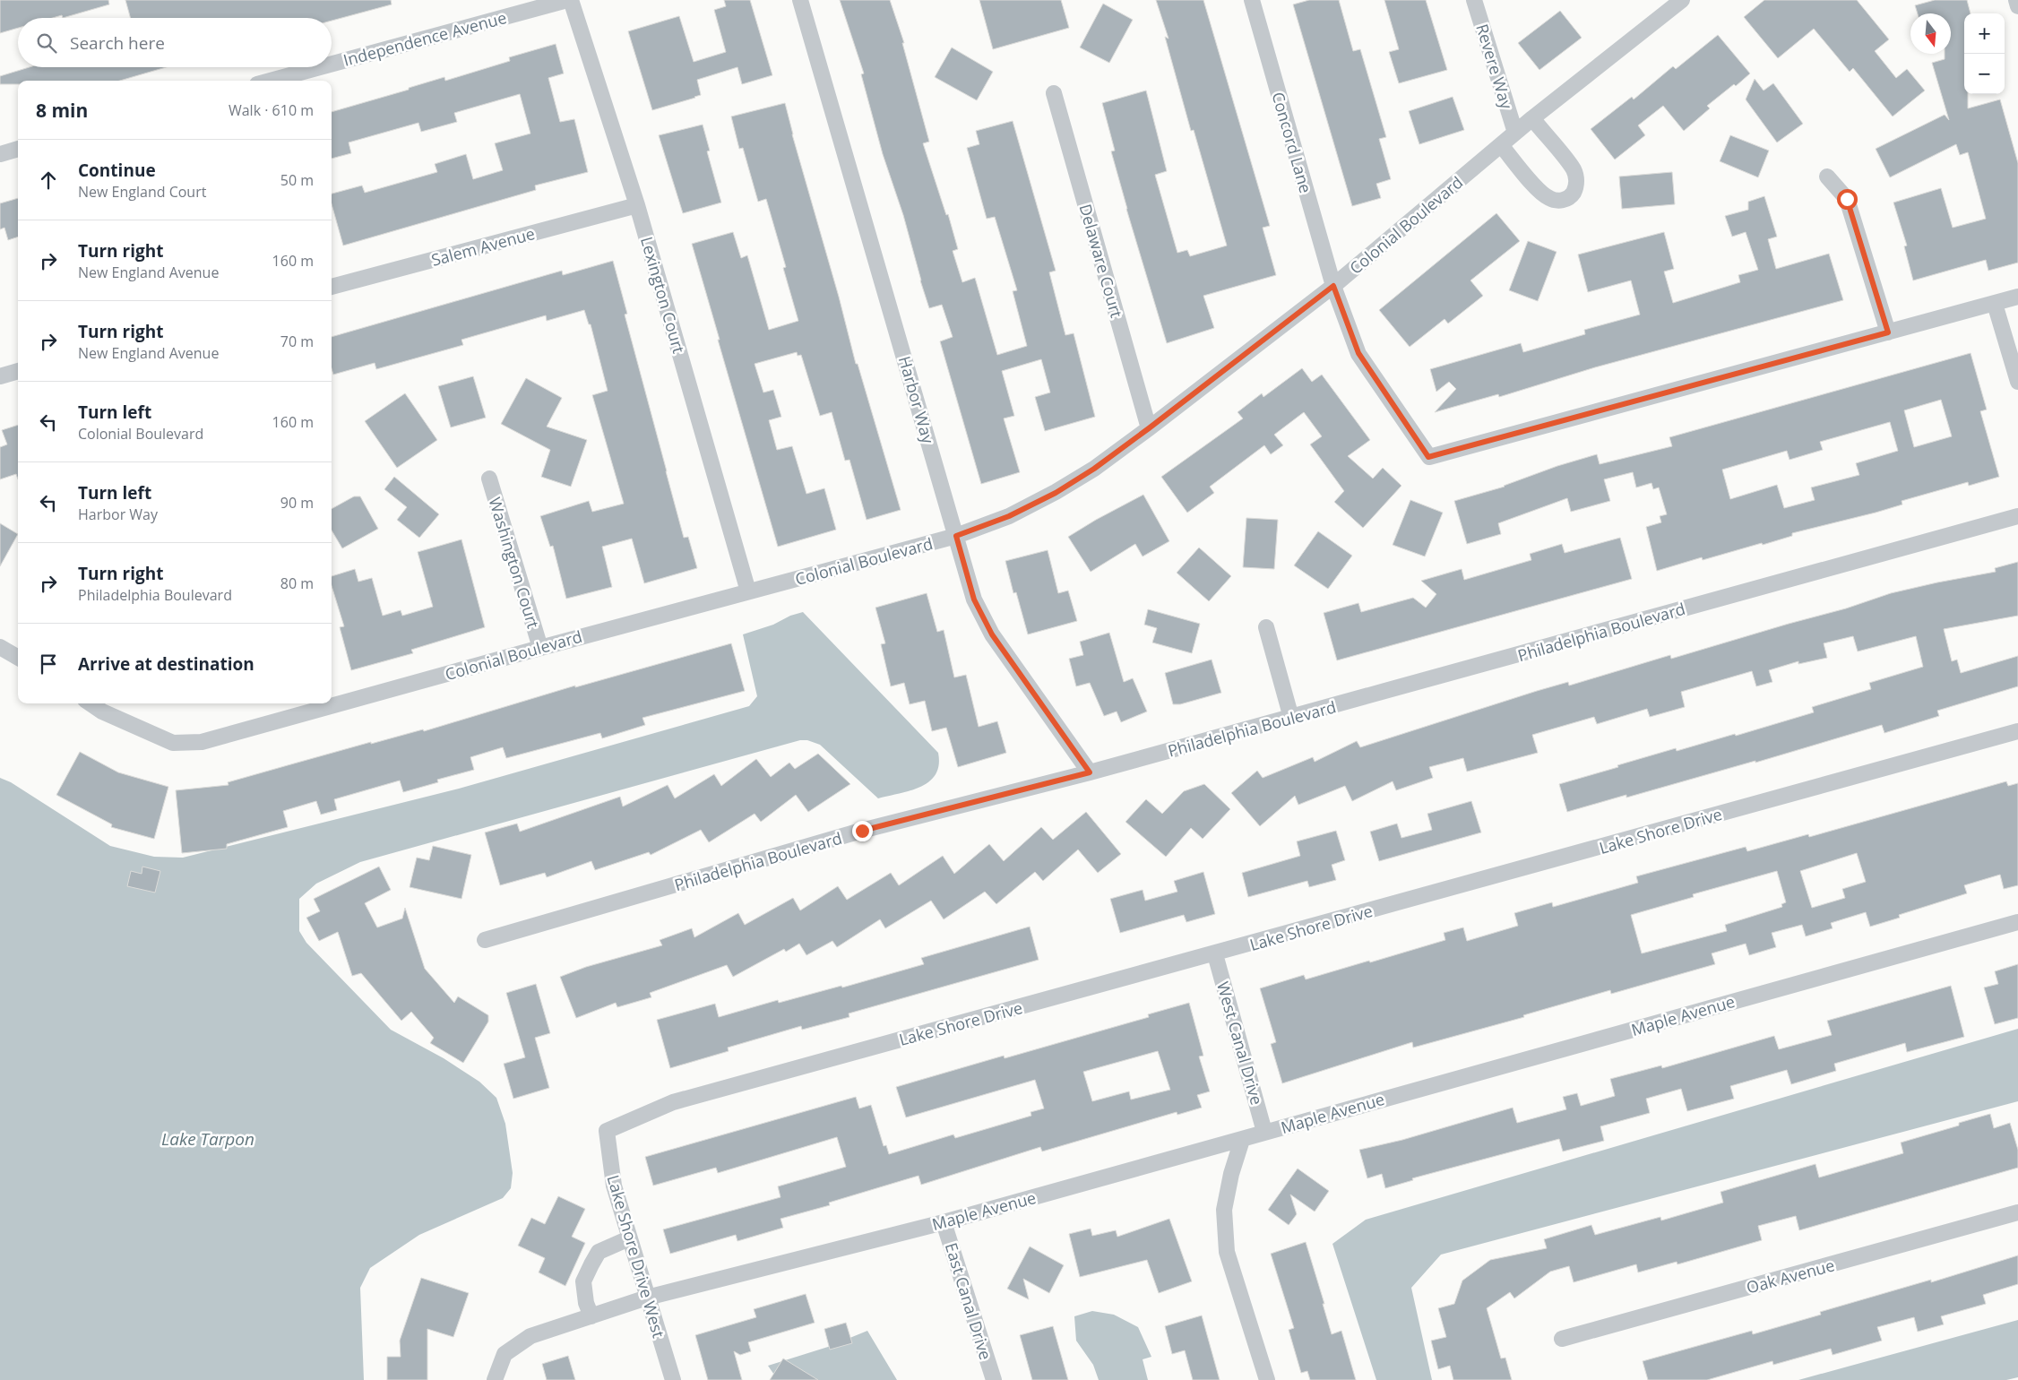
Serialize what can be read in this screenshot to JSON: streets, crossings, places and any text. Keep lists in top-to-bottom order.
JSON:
{
  "streets": {
    "street": [
      "Independence Avenue",
      "Revere Way",
      "Concord Lane",
      "Colonial Boulevard",
      "Salem Avenue",
      "Delaware Court",
      "Lexington Court",
      "Harbor Way",
      "Washington Court",
      "Philadelphia Boulevard",
      "Lake Shore Drive",
      "Maple Avenue",
      "West Canal Drive",
      "Lake Shore Drive West",
      "Oak Avenue",
      "East Canal Drive"
    ]
  },
  "crossings": [
    ["Revere Way", "Colonial Boulevard"],
    ["Concord Lane", "Colonial Boulevard"],
    ["Colonial Boulevard", "Delaware Court"],
    ["Colonial Boulevard", "Lexington Court"],
    ["Colonial Boulevard", "Harbor Way"],
    ["Colonial Boulevard", "Washington Court"],
    ["Salem Avenue", "Lexington Court"],
    ["Harbor Way", "Philadelphia Boulevard"],
    ["Lake Shore Drive", "West Canal Drive"],
    ["Lake Shore Drive", "Lake Shore Drive West"],
    ["Maple Avenue", "West Canal Drive"],
    ["Maple Avenue", "Lake Shore Drive West"],
    ["Maple Avenue", "East Canal Drive"]
  ],
  "water": ["Lake Tarpon"],
  "north": "bottom",
  "page": {
    "map_buttons": ["+", "−"],
    "search": "Search here",
    "heading": ["8 min", "Walk · 610 m"],
    "list": [
      ["Continue", "New England Court", "50 m"],
      ["Turn right", "New England Avenue", "160 m"],
      ["Turn right", "New England Avenue", "70 m"],
      ["Turn left", "Colonial Boulevard", "160 m"],
      ["Turn left", "Harbor Way", "90 m"],
      ["Turn right", "Philadelphia Boulevard", "80 m"],
      "Arrive at destination"
    ]
  }
}
